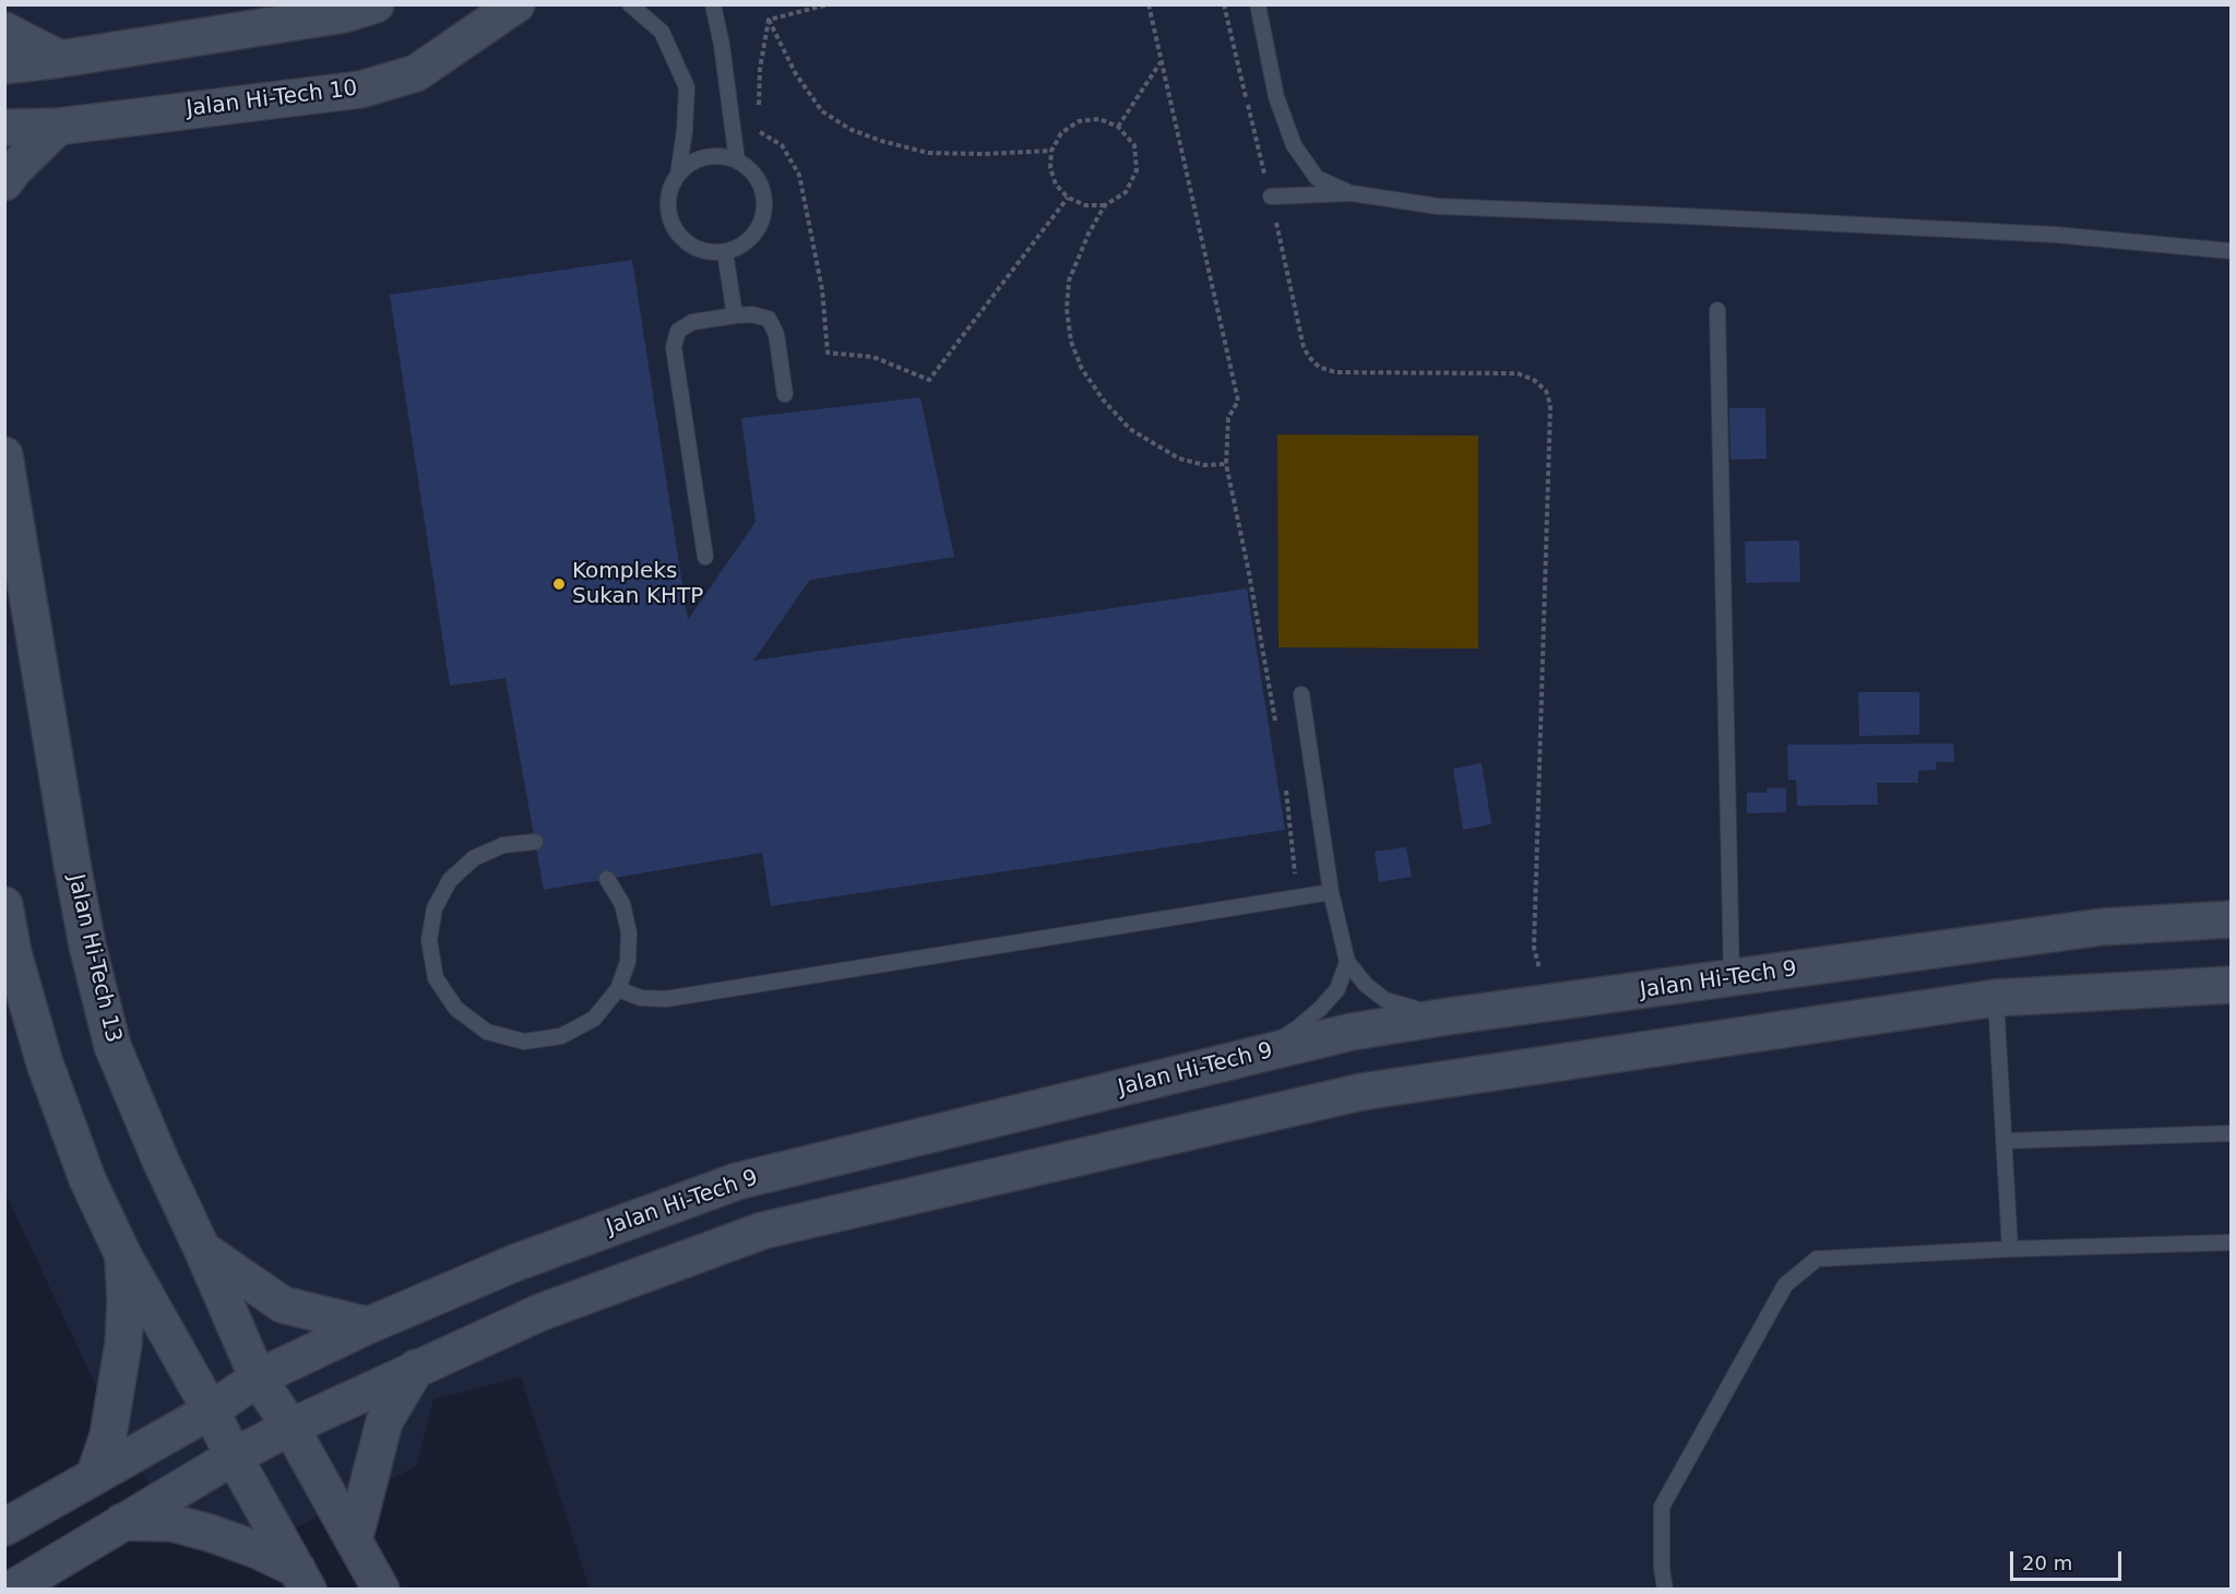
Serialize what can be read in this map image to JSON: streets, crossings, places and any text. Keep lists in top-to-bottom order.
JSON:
{
  "streets": {
    "main road": ["Jalan Hi-Tech 10", "Jalan Hi-Tech 13", "Jalan Hi-Tech 9"]
  },
  "crossings": [
    ["Jalan Hi-Tech 13", "Jalan Hi-Tech 9"]
  ],
  "places": ["Kompleks Sukan KHTP"],
  "scale_bar": "20 m"
}
